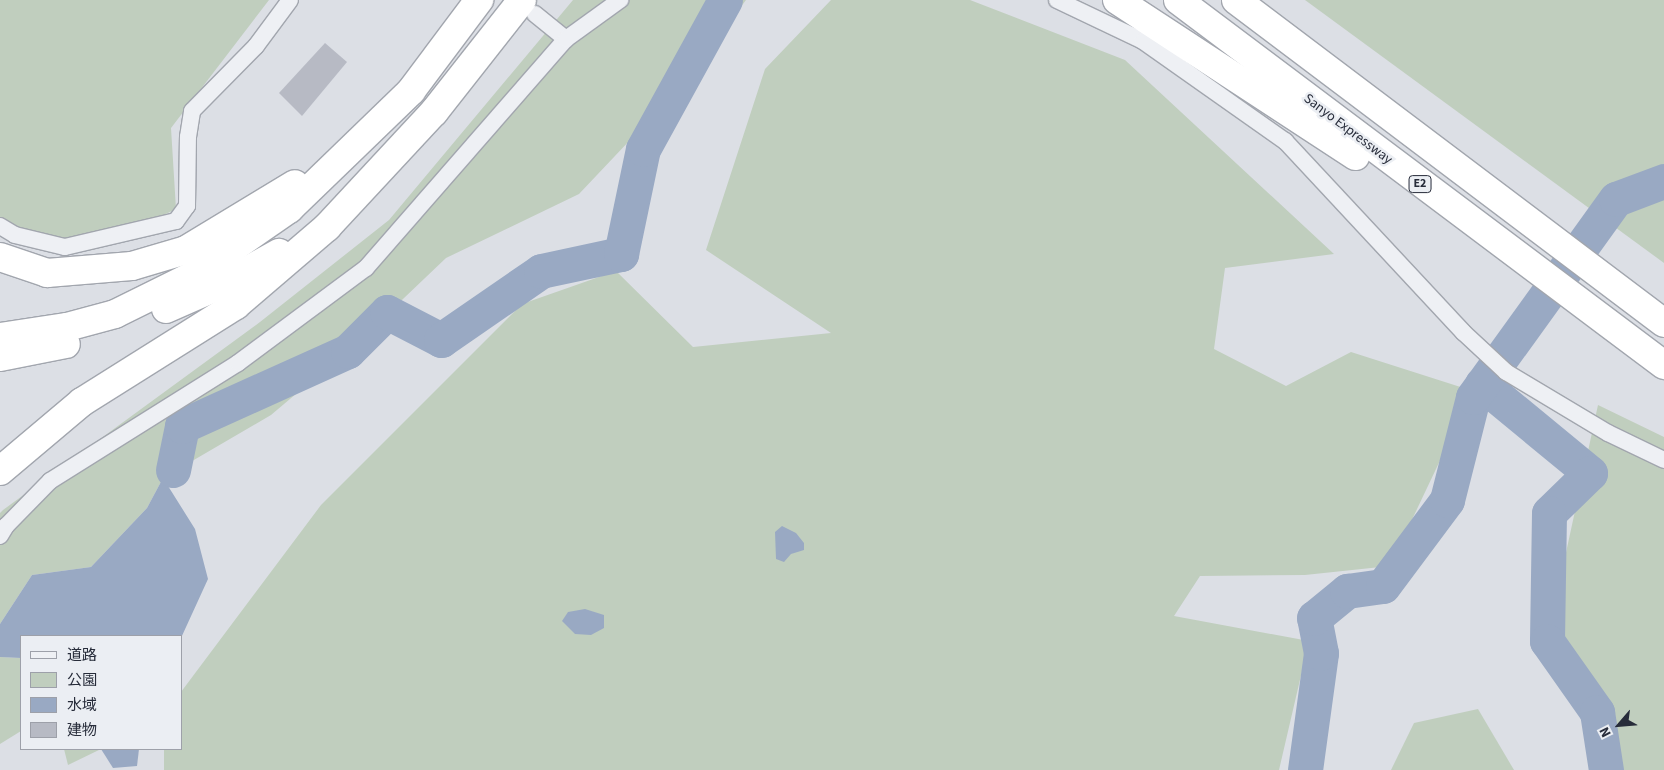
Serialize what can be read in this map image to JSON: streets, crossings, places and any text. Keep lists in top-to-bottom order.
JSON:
{
  "streets": {
    "highway": ["Sanyo Expressway", "E2"]
  },
  "legend": [
    "道路",
    "公園",
    "水域",
    "建物"
  ],
  "north": "bottom left"
}
